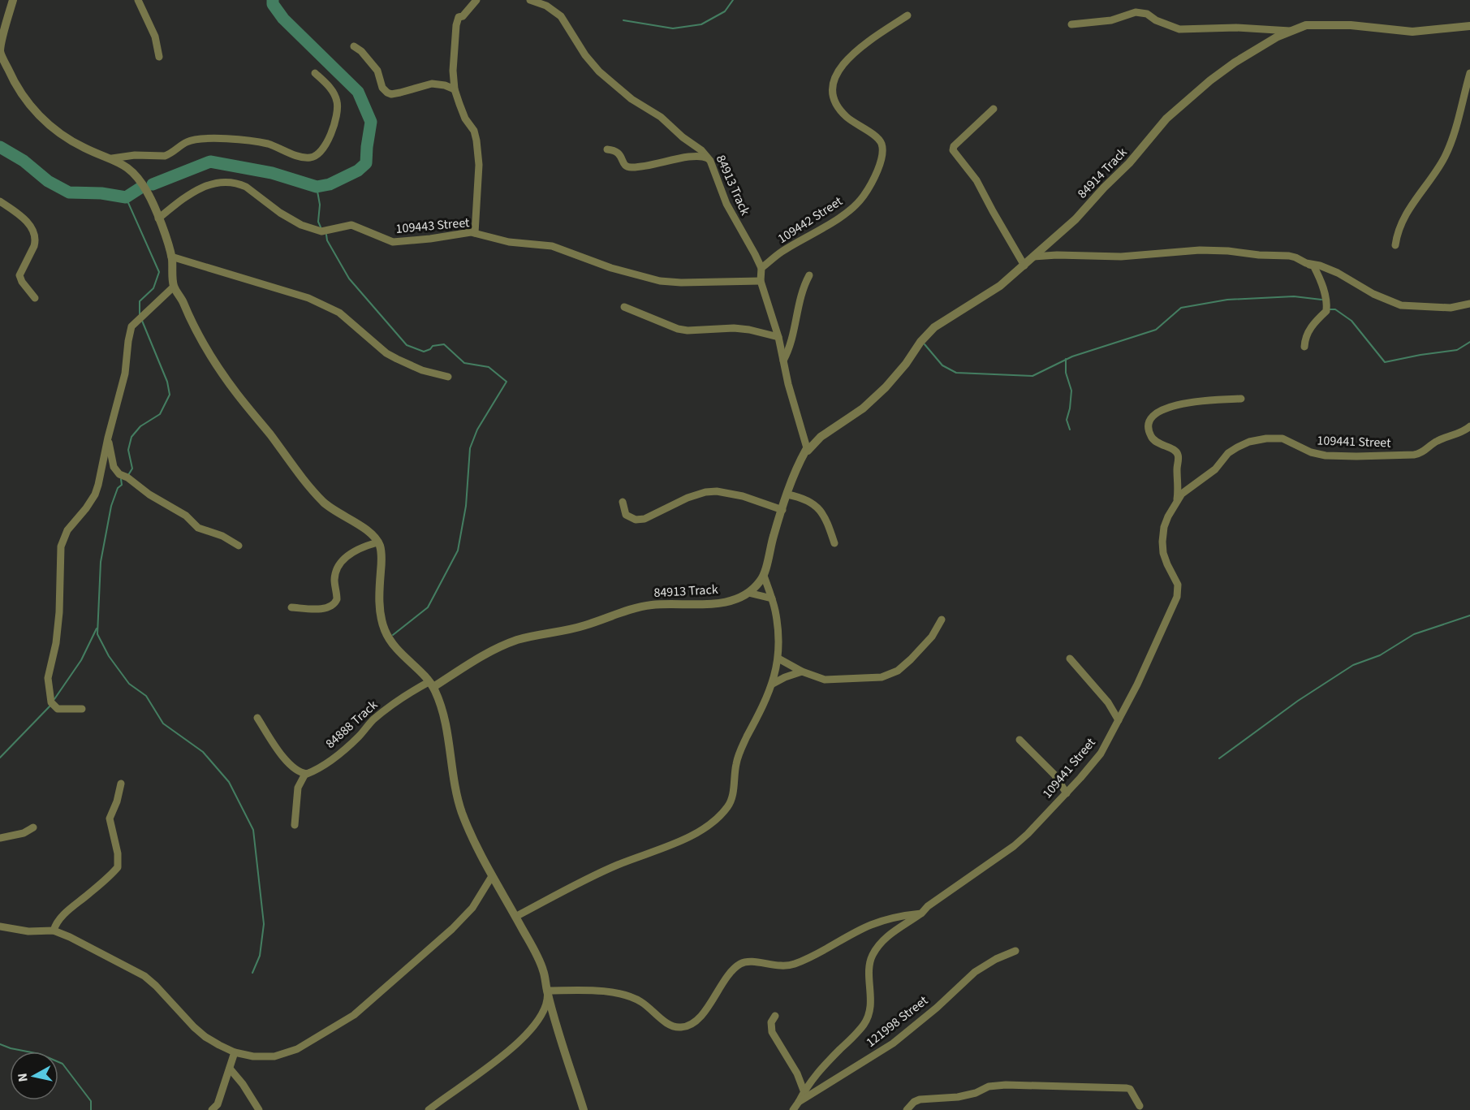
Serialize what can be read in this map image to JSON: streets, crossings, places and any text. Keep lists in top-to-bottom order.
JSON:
{
  "streets": {
    "street": [
      "84914 Track",
      "84913 Track",
      "109442 Street",
      "109443 Street",
      "109441 Street",
      "84888 Track",
      "121998 Street"
    ]
  },
  "crossings": [
    ["84914 Track", "84913 Track"],
    ["84913 Track", "109442 Street"],
    ["84913 Track", "84888 Track"],
    ["109441 Street", "121998 Street"]
  ],
  "north": "left"
}
